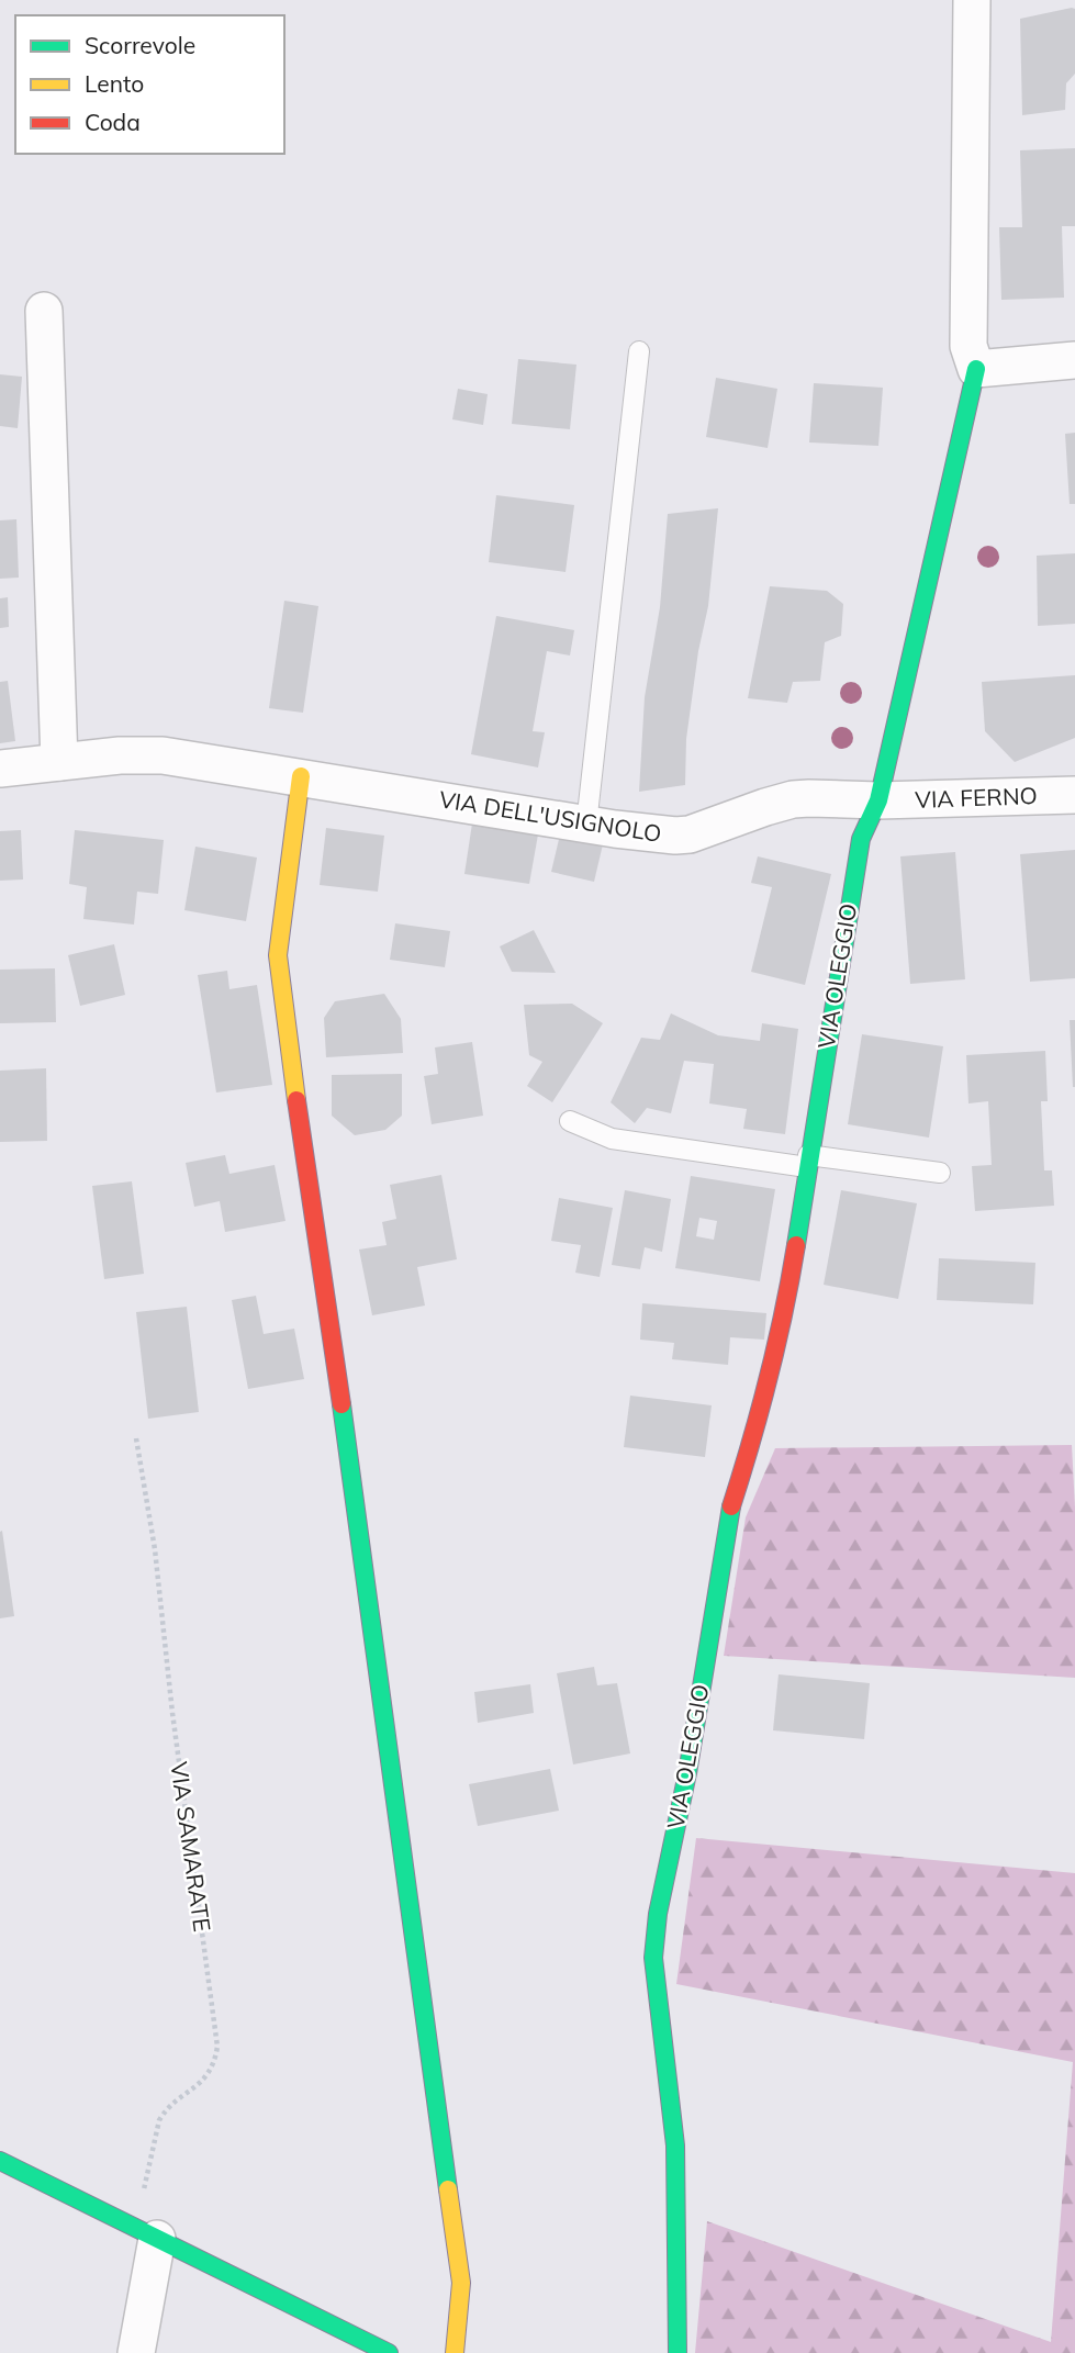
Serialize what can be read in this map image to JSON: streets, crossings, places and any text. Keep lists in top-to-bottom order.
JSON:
{
  "streets": {
    "street": ["VIA FERNO", "VIA DELL'USIGNOLO", "VIA OLEGGIO"],
    "path": ["VIA SAMARATE"]
  },
  "crossings": [
    ["VIA FERNO", "VIA DELL'USIGNOLO"],
    ["VIA FERNO", "VIA OLEGGIO"],
    ["VIA DELL'USIGNOLO", "VIA OLEGGIO"]
  ],
  "legend": ["Scorrevole", "Lento", "Coda"]
}
